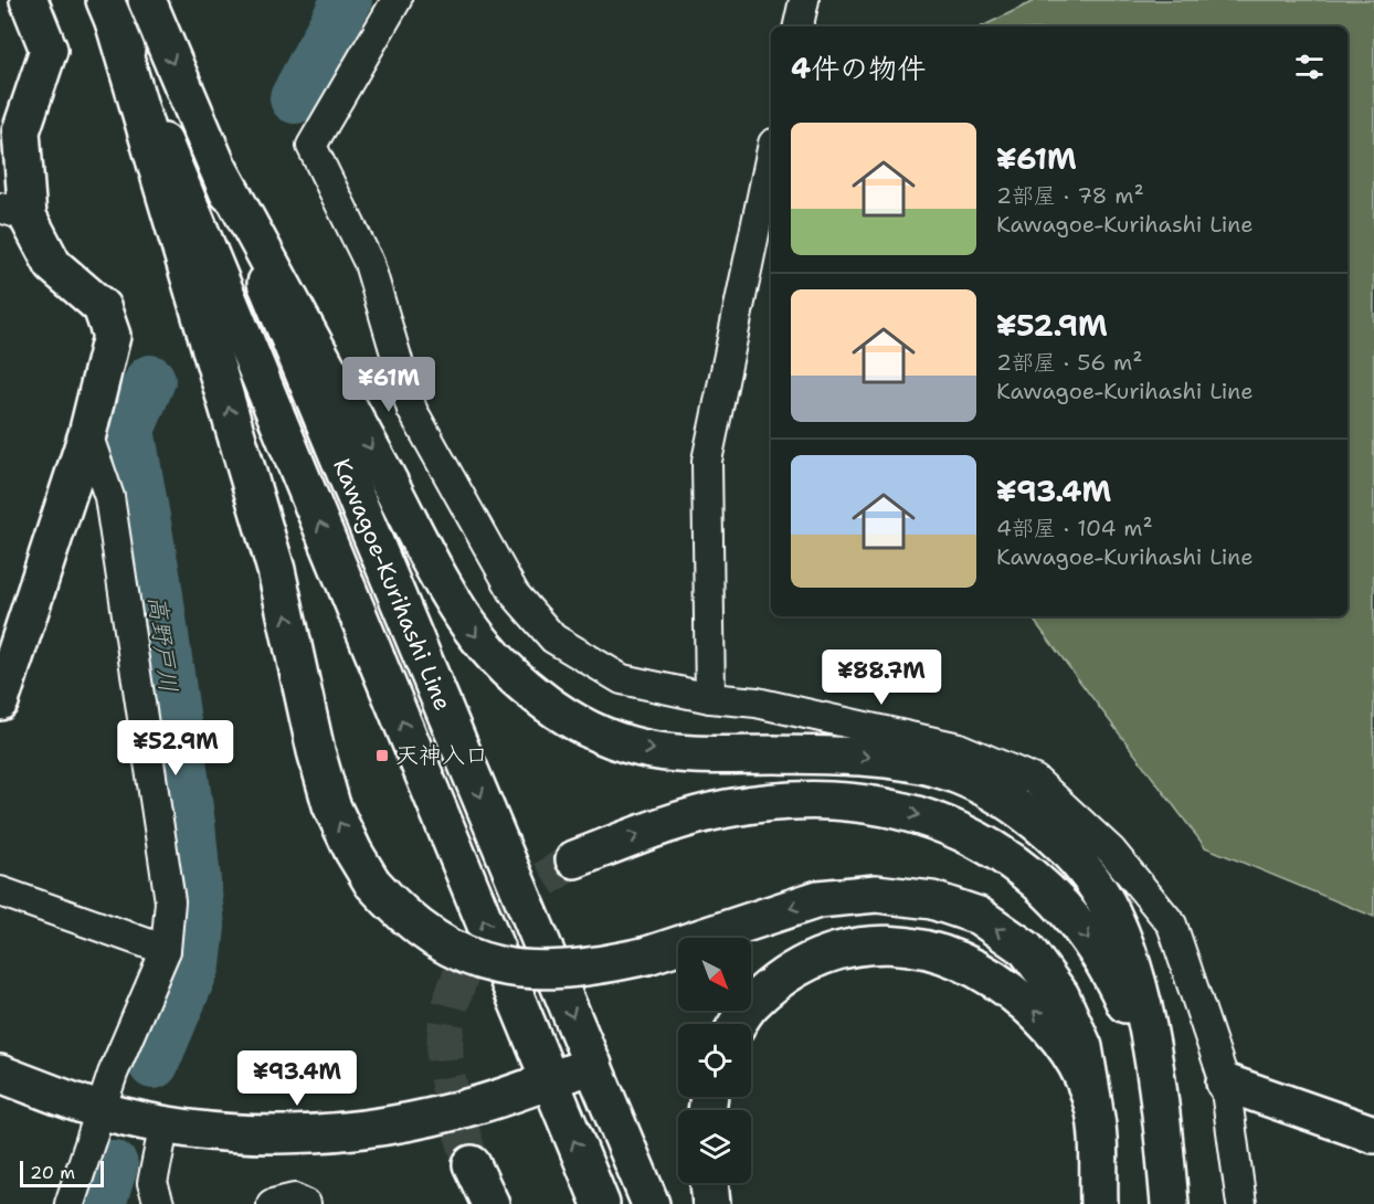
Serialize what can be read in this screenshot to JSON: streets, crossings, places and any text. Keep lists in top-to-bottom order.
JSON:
{
  "streets": {
    "main road": ["Kawagoe-Kurihashi Line"]
  },
  "water": ["高野戸川"],
  "places": {
    "transit": ["天神入口"]
  },
  "scale_bar": "20 m",
  "north": "bottom right",
  "page": {
    "heading": "4件の物件",
    "list": [
      {
        "name": "¥61M",
        "note": "2部屋 · 78 m² · Kawagoe-Kurihashi Line"
      },
      {
        "name": "¥52.9M",
        "note": "2部屋 · 56 m² · Kawagoe-Kurihashi Line"
      },
      {
        "name": "¥93.4M",
        "note": "4部屋 · 104 m² · Kawagoe-Kurihashi Line"
      }
    ],
    "price": [
      "¥61M",
      "¥88.7M",
      "¥52.9M",
      "¥93.4M"
    ],
    "scale": "20 m"
  }
}
